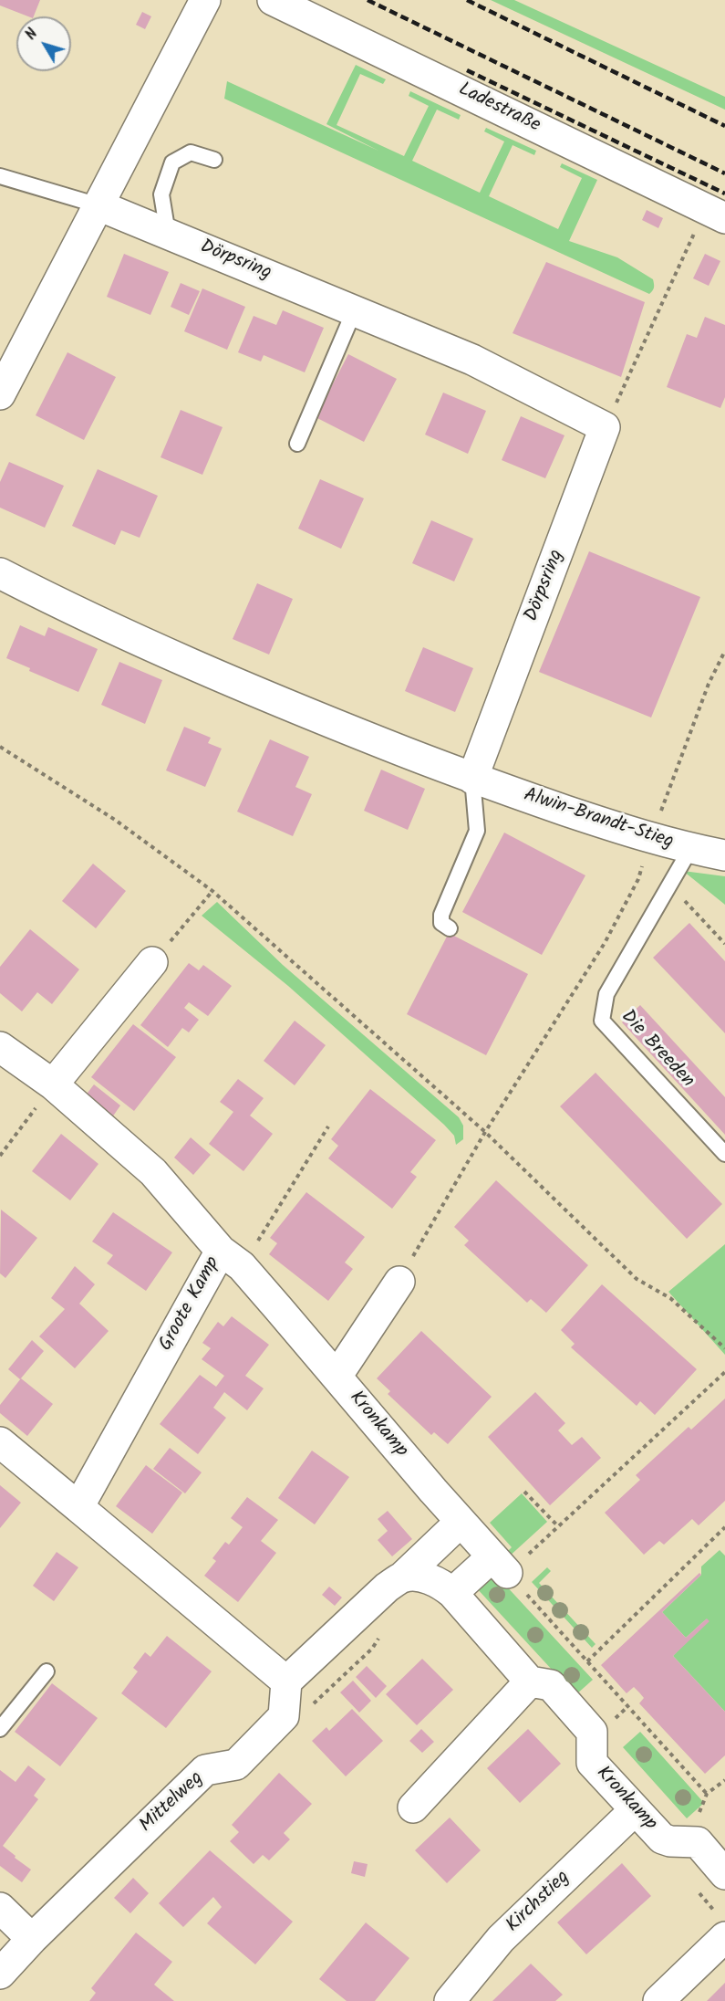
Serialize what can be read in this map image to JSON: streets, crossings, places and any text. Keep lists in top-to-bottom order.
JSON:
{
  "streets": {
    "street": [
      "Ladestraße",
      "Dörpsring",
      "Alwin-Brandt-Stieg",
      "Groote Kamp",
      "Kronkamp",
      "Mittelweg",
      "Kirchstieg"
    ],
    "lane": ["Die Breeden"]
  },
  "crossings": [
    ["Dörpsring", "Alwin-Brandt-Stieg"],
    ["Alwin-Brandt-Stieg", "Die Breeden"],
    ["Groote Kamp", "Kronkamp"],
    ["Kronkamp", "Kirchstieg"]
  ],
  "north": "top left"
}
